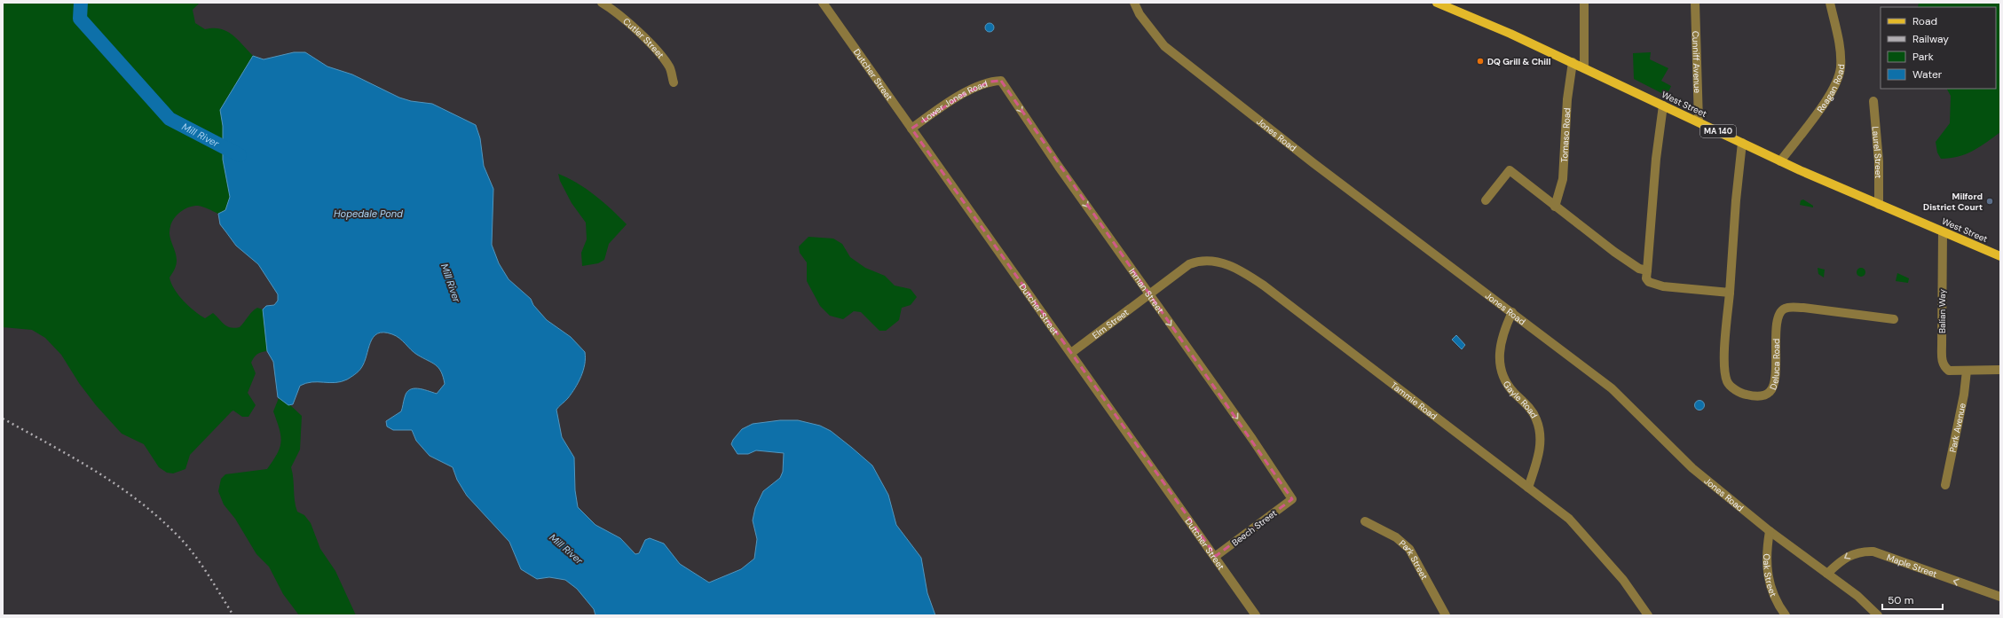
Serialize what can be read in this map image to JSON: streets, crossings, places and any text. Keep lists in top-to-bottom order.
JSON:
{
  "streets": {
    "main road": ["West Street", "MA 140"],
    "street": [
      "Cutler Street",
      "Cunniff Avenue",
      "Dutcher Street",
      "Reagan Road",
      "Lower Jones Road",
      "Jones Road",
      "Tomaso Road",
      "Laurel Street",
      "Inman Street",
      "Balian Way",
      "Elm Street",
      "Deluca Road",
      "Gayle Road",
      "Tammie Road",
      "Park Avenue",
      "Beech Street",
      "Park Street",
      "Maple Street",
      "Oak Street"
    ]
  },
  "crossings": [
    ["Cunniff Avenue", "West Street"],
    ["Dutcher Street", "Lower Jones Road"],
    ["Dutcher Street", "Elm Street"],
    ["Dutcher Street", "Beech Street"],
    ["Reagan Road", "West Street"],
    ["Lower Jones Road", "Inman Street"],
    ["West Street", "Tomaso Road"],
    ["West Street", "Laurel Street"],
    ["West Street", "Balian Way"],
    ["West Street", "Deluca Road"],
    ["Jones Road", "Gayle Road"],
    ["Jones Road", "Maple Street"],
    ["Jones Road", "Oak Street"],
    ["Inman Street", "Elm Street"],
    ["Inman Street", "Tammie Road"],
    ["Inman Street", "Beech Street"],
    ["Balian Way", "Park Avenue"],
    ["Elm Street", "Tammie Road"],
    ["Gayle Road", "Tammie Road"]
  ],
  "one_way": ["Inman Street", "Maple Street"],
  "water": ["Mill River", "Hopedale Pond"],
  "places": ["DQ Grill & Chill", "Milford District Court"],
  "legend": [
    "Road",
    "Railway",
    "Park",
    "Water"
  ],
  "scale_bar": "50 m"
}
